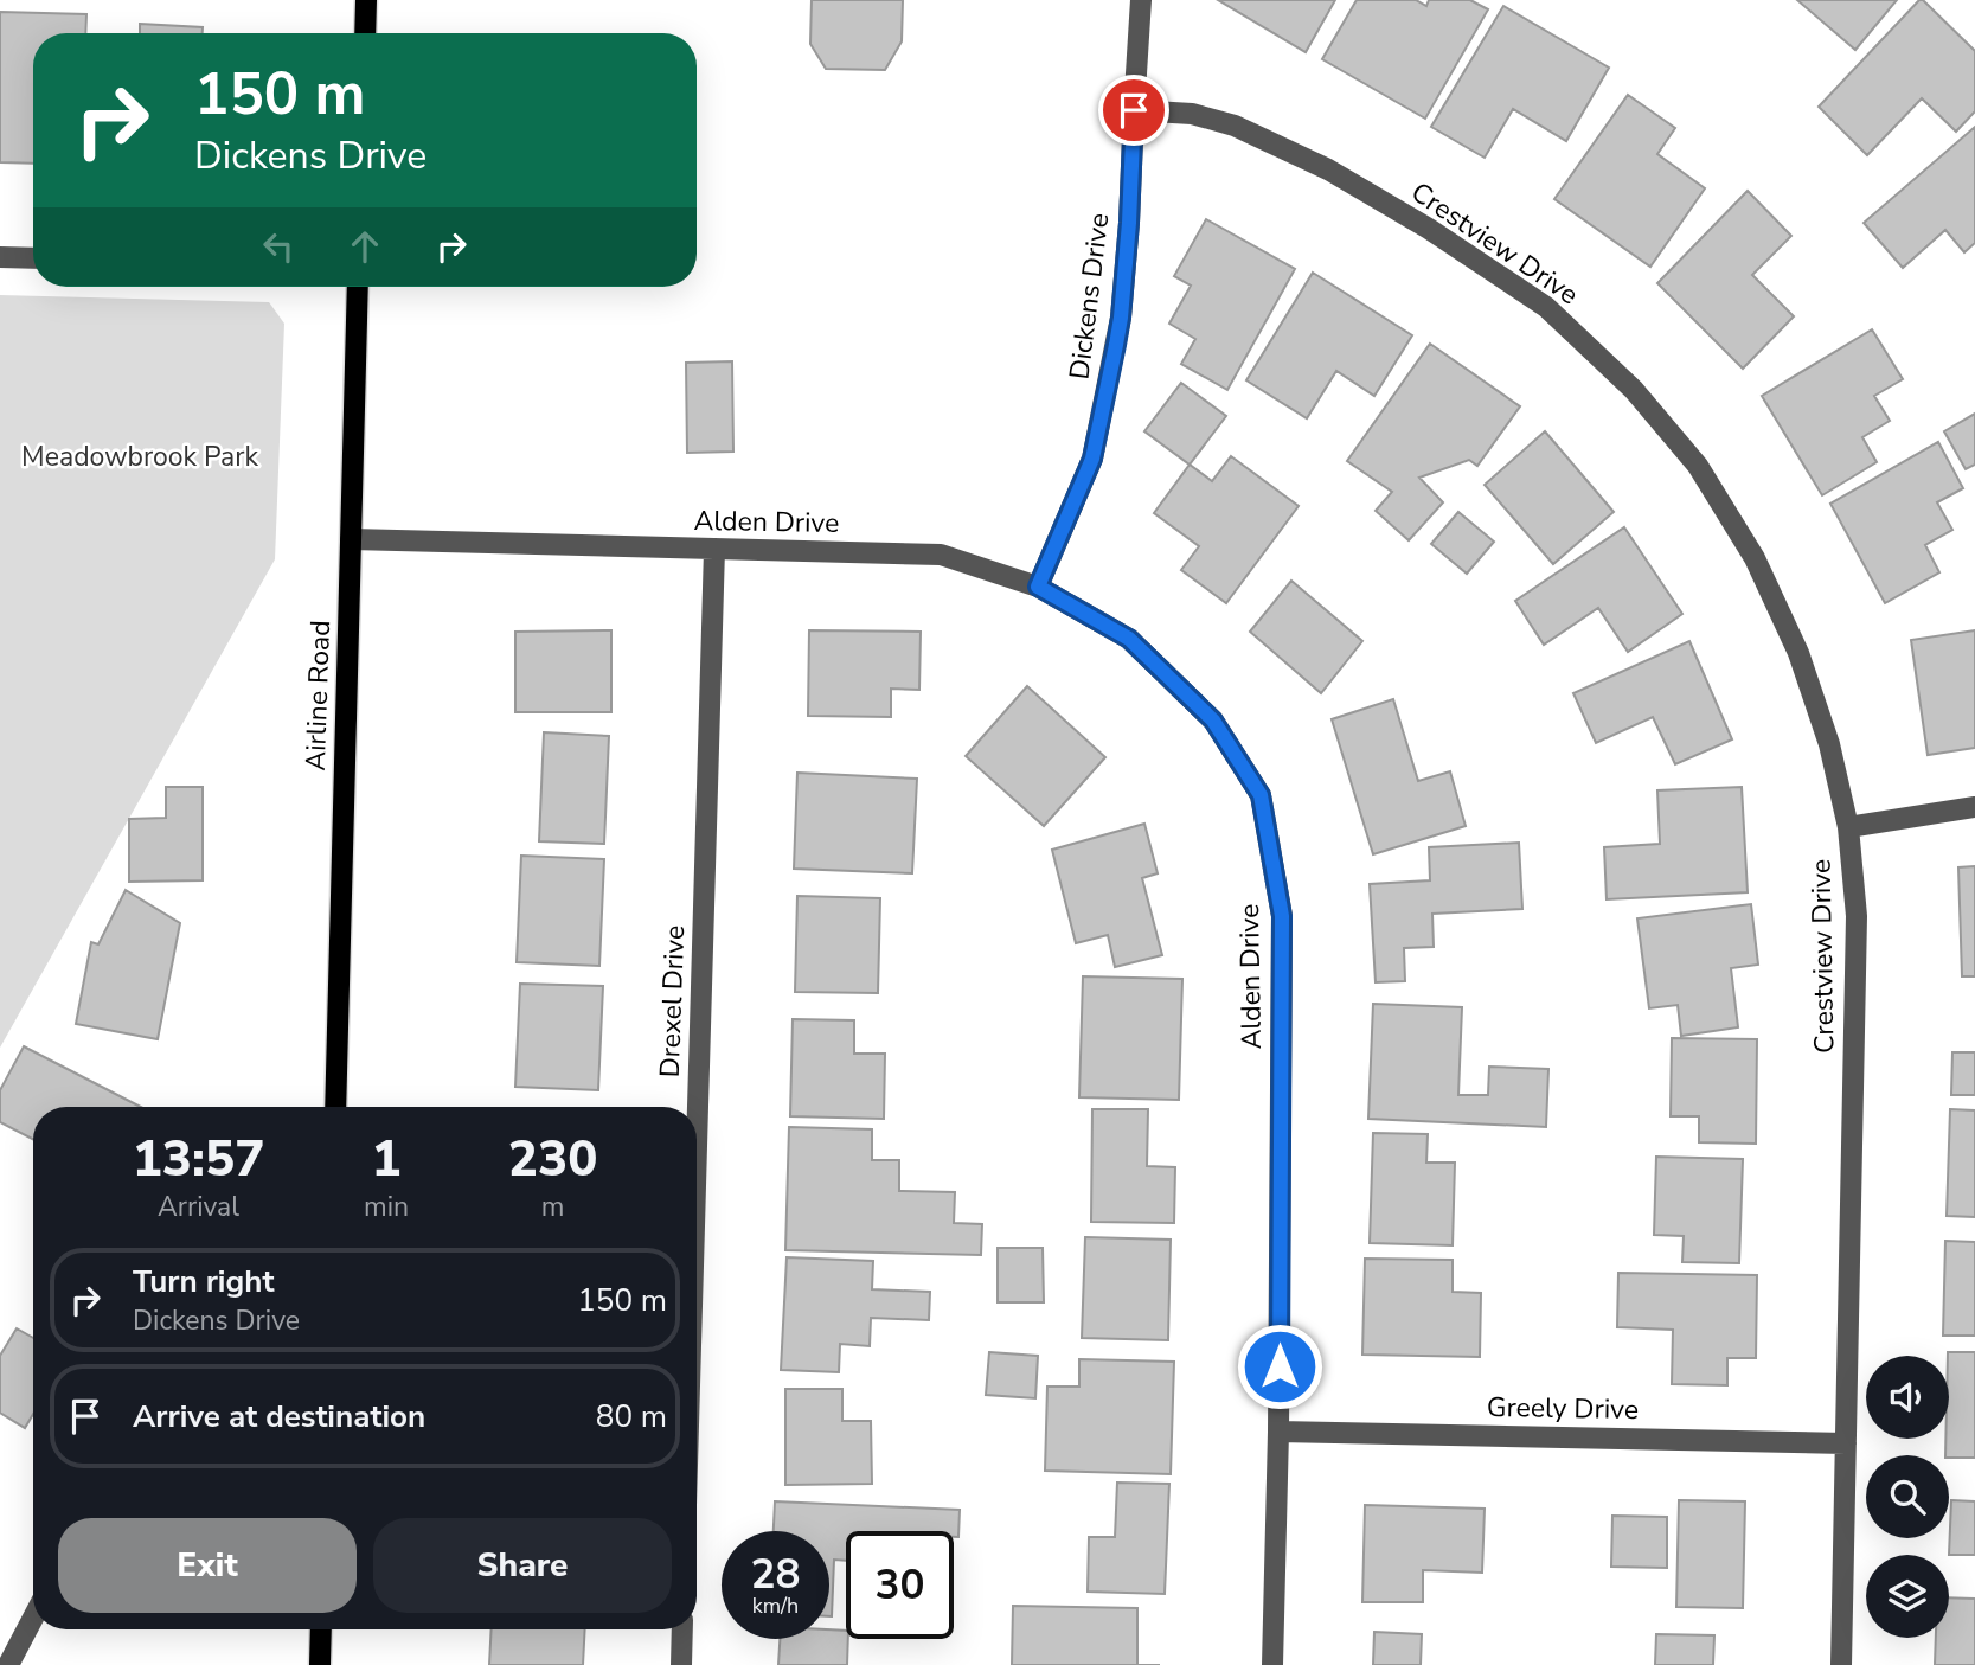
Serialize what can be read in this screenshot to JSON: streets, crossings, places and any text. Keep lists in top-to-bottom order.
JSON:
{
  "streets": {
    "main road": ["Airline Road"],
    "street": [
      "Crestview Drive",
      "Dickens Drive",
      "Alden Drive",
      "Drexel Drive",
      "Greely Drive"
    ]
  },
  "crossings": [
    ["Crestview Drive", "Dickens Drive"],
    ["Crestview Drive", "Greely Drive"],
    ["Dickens Drive", "Alden Drive"],
    ["Alden Drive", "Airline Road"],
    ["Alden Drive", "Drexel Drive"],
    ["Alden Drive", "Greely Drive"]
  ],
  "parks": ["Meadowbrook Park"],
  "page": {
    "turn": ["150 m", "Dickens Drive"],
    "eta": [
      "13:57",
      "Arrival",
      "1",
      "min",
      "230",
      "m"
    ],
    "list": [
      {
        "name": "Turn right",
        "note": "Dickens Drive",
        "value": "150 m"
      },
      {
        "name": "Arrive at destination",
        "value": "80 m"
      }
    ],
    "buttons": ["Exit", "Share"],
    "speed": "28 km/h",
    "limit": "30"
  }
}
